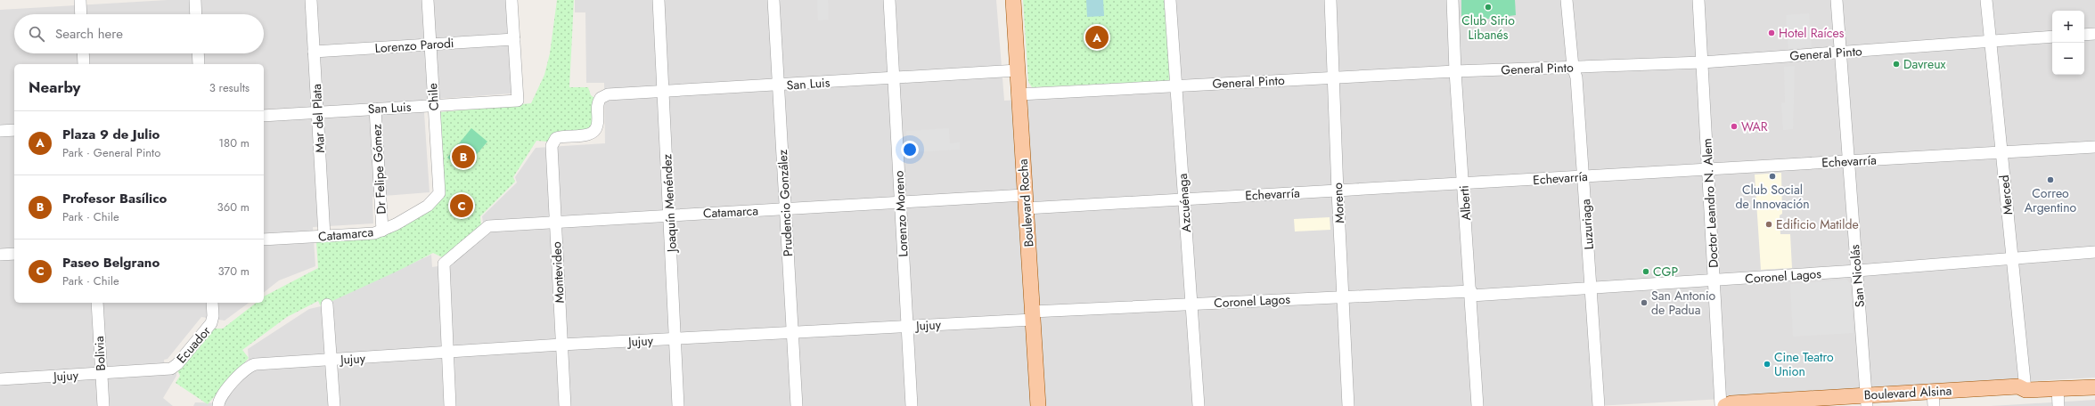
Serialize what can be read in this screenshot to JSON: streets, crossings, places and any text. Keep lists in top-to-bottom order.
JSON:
{
  "streets": {
    "main road": ["Boulevard Rocha", "Boulevard Alsina"],
    "street": [
      "Lorenzo Parodi",
      "General Pinto",
      "San Luis",
      "Chile",
      "Mar del Plata",
      "Echevarría",
      "Dr Felipe Gómez",
      "Merced",
      "Joaquín Menéndez",
      "Prudencio González",
      "Azcuénaga",
      "Moreno",
      "Alberti",
      "Doctor Leandro N. Alem",
      "Catamarca",
      "Lorenzo Moreno",
      "Luzuriaga",
      "Montevideo",
      "Coronel Lagos",
      "San Nicolás",
      "Jujuy",
      "Ecuador",
      "Bolivia"
    ]
  },
  "crossings": [
    ["Lorenzo Parodi", "San Luis"],
    ["Lorenzo Parodi", "Chile"],
    ["Lorenzo Parodi", "Mar del Plata"],
    ["General Pinto", "Merced"],
    ["General Pinto", "Boulevard Rocha"],
    ["General Pinto", "Azcuénaga"],
    ["General Pinto", "Moreno"],
    ["General Pinto", "Alberti"],
    ["General Pinto", "Doctor Leandro N. Alem"],
    ["General Pinto", "Luzuriaga"],
    ["General Pinto", "San Nicolás"],
    ["San Luis", "Chile"],
    ["San Luis", "Mar del Plata"],
    ["San Luis", "Dr Felipe Gómez"],
    ["San Luis", "Joaquín Menéndez"],
    ["San Luis", "Prudencio González"],
    ["San Luis", "Boulevard Rocha"],
    ["San Luis", "Lorenzo Moreno"],
    ["San Luis", "Montevideo"],
    ["Chile", "Catamarca"],
    ["Mar del Plata", "Catamarca"],
    ["Echevarría", "Merced"],
    ["Echevarría", "Boulevard Rocha"],
    ["Echevarría", "Azcuénaga"],
    ["Echevarría", "Moreno"],
    ["Echevarría", "Alberti"],
    ["Echevarría", "Doctor Leandro N. Alem"],
    ["Echevarría", "Catamarca"],
    ["Echevarría", "Luzuriaga"],
    ["Echevarría", "San Nicolás"],
    ["Dr Felipe Gómez", "Catamarca"],
    ["Merced", "Coronel Lagos"],
    ["Merced", "Boulevard Alsina"],
    ["Joaquín Menéndez", "Catamarca"],
    ["Joaquín Menéndez", "Jujuy"],
    ["Prudencio González", "Catamarca"],
    ["Prudencio González", "Jujuy"],
    ["Boulevard Rocha", "Catamarca"],
    ["Boulevard Rocha", "Coronel Lagos"],
    ["Boulevard Rocha", "Jujuy"],
    ["Azcuénaga", "Coronel Lagos"],
    ["Moreno", "Coronel Lagos"],
    ["Alberti", "Coronel Lagos"],
    ["Doctor Leandro N. Alem", "Coronel Lagos"],
    ["Catamarca", "Lorenzo Moreno"],
    ["Catamarca", "Montevideo"],
    ["Catamarca", "Jujuy"],
    ["Lorenzo Moreno", "Jujuy"],
    ["Luzuriaga", "Coronel Lagos"],
    ["Montevideo", "Jujuy"],
    ["Coronel Lagos", "San Nicolás"],
    ["Coronel Lagos", "Jujuy"],
    ["San Nicolás", "Boulevard Alsina"],
    ["Jujuy", "Ecuador"],
    ["Jujuy", "Bolivia"]
  ],
  "places": [
    "Club Sirio Libanés",
    "Hotel Raíces",
    "Davreux",
    "WAR",
    "Club Social de Innovación",
    "Correo Argentino",
    "Edificio Matilde",
    "CGP",
    "San Antonio de Padua",
    "Cine Teatro Union"
  ],
  "page": {
    "map_buttons": ["+", "−"],
    "search": "Search here",
    "pins": ["A", "B", "C"],
    "heading": ["Nearby", "3 results"],
    "list": [
      {
        "mark": "A",
        "name": "Plaza 9 de Julio",
        "note": "Park · General Pinto",
        "value": "180 m"
      },
      {
        "mark": "B",
        "name": "Profesor Basílico",
        "note": "Park · Chile",
        "value": "360 m"
      },
      {
        "mark": "C",
        "name": "Paseo Belgrano",
        "note": "Park · Chile",
        "value": "370 m"
      }
    ]
  }
}
